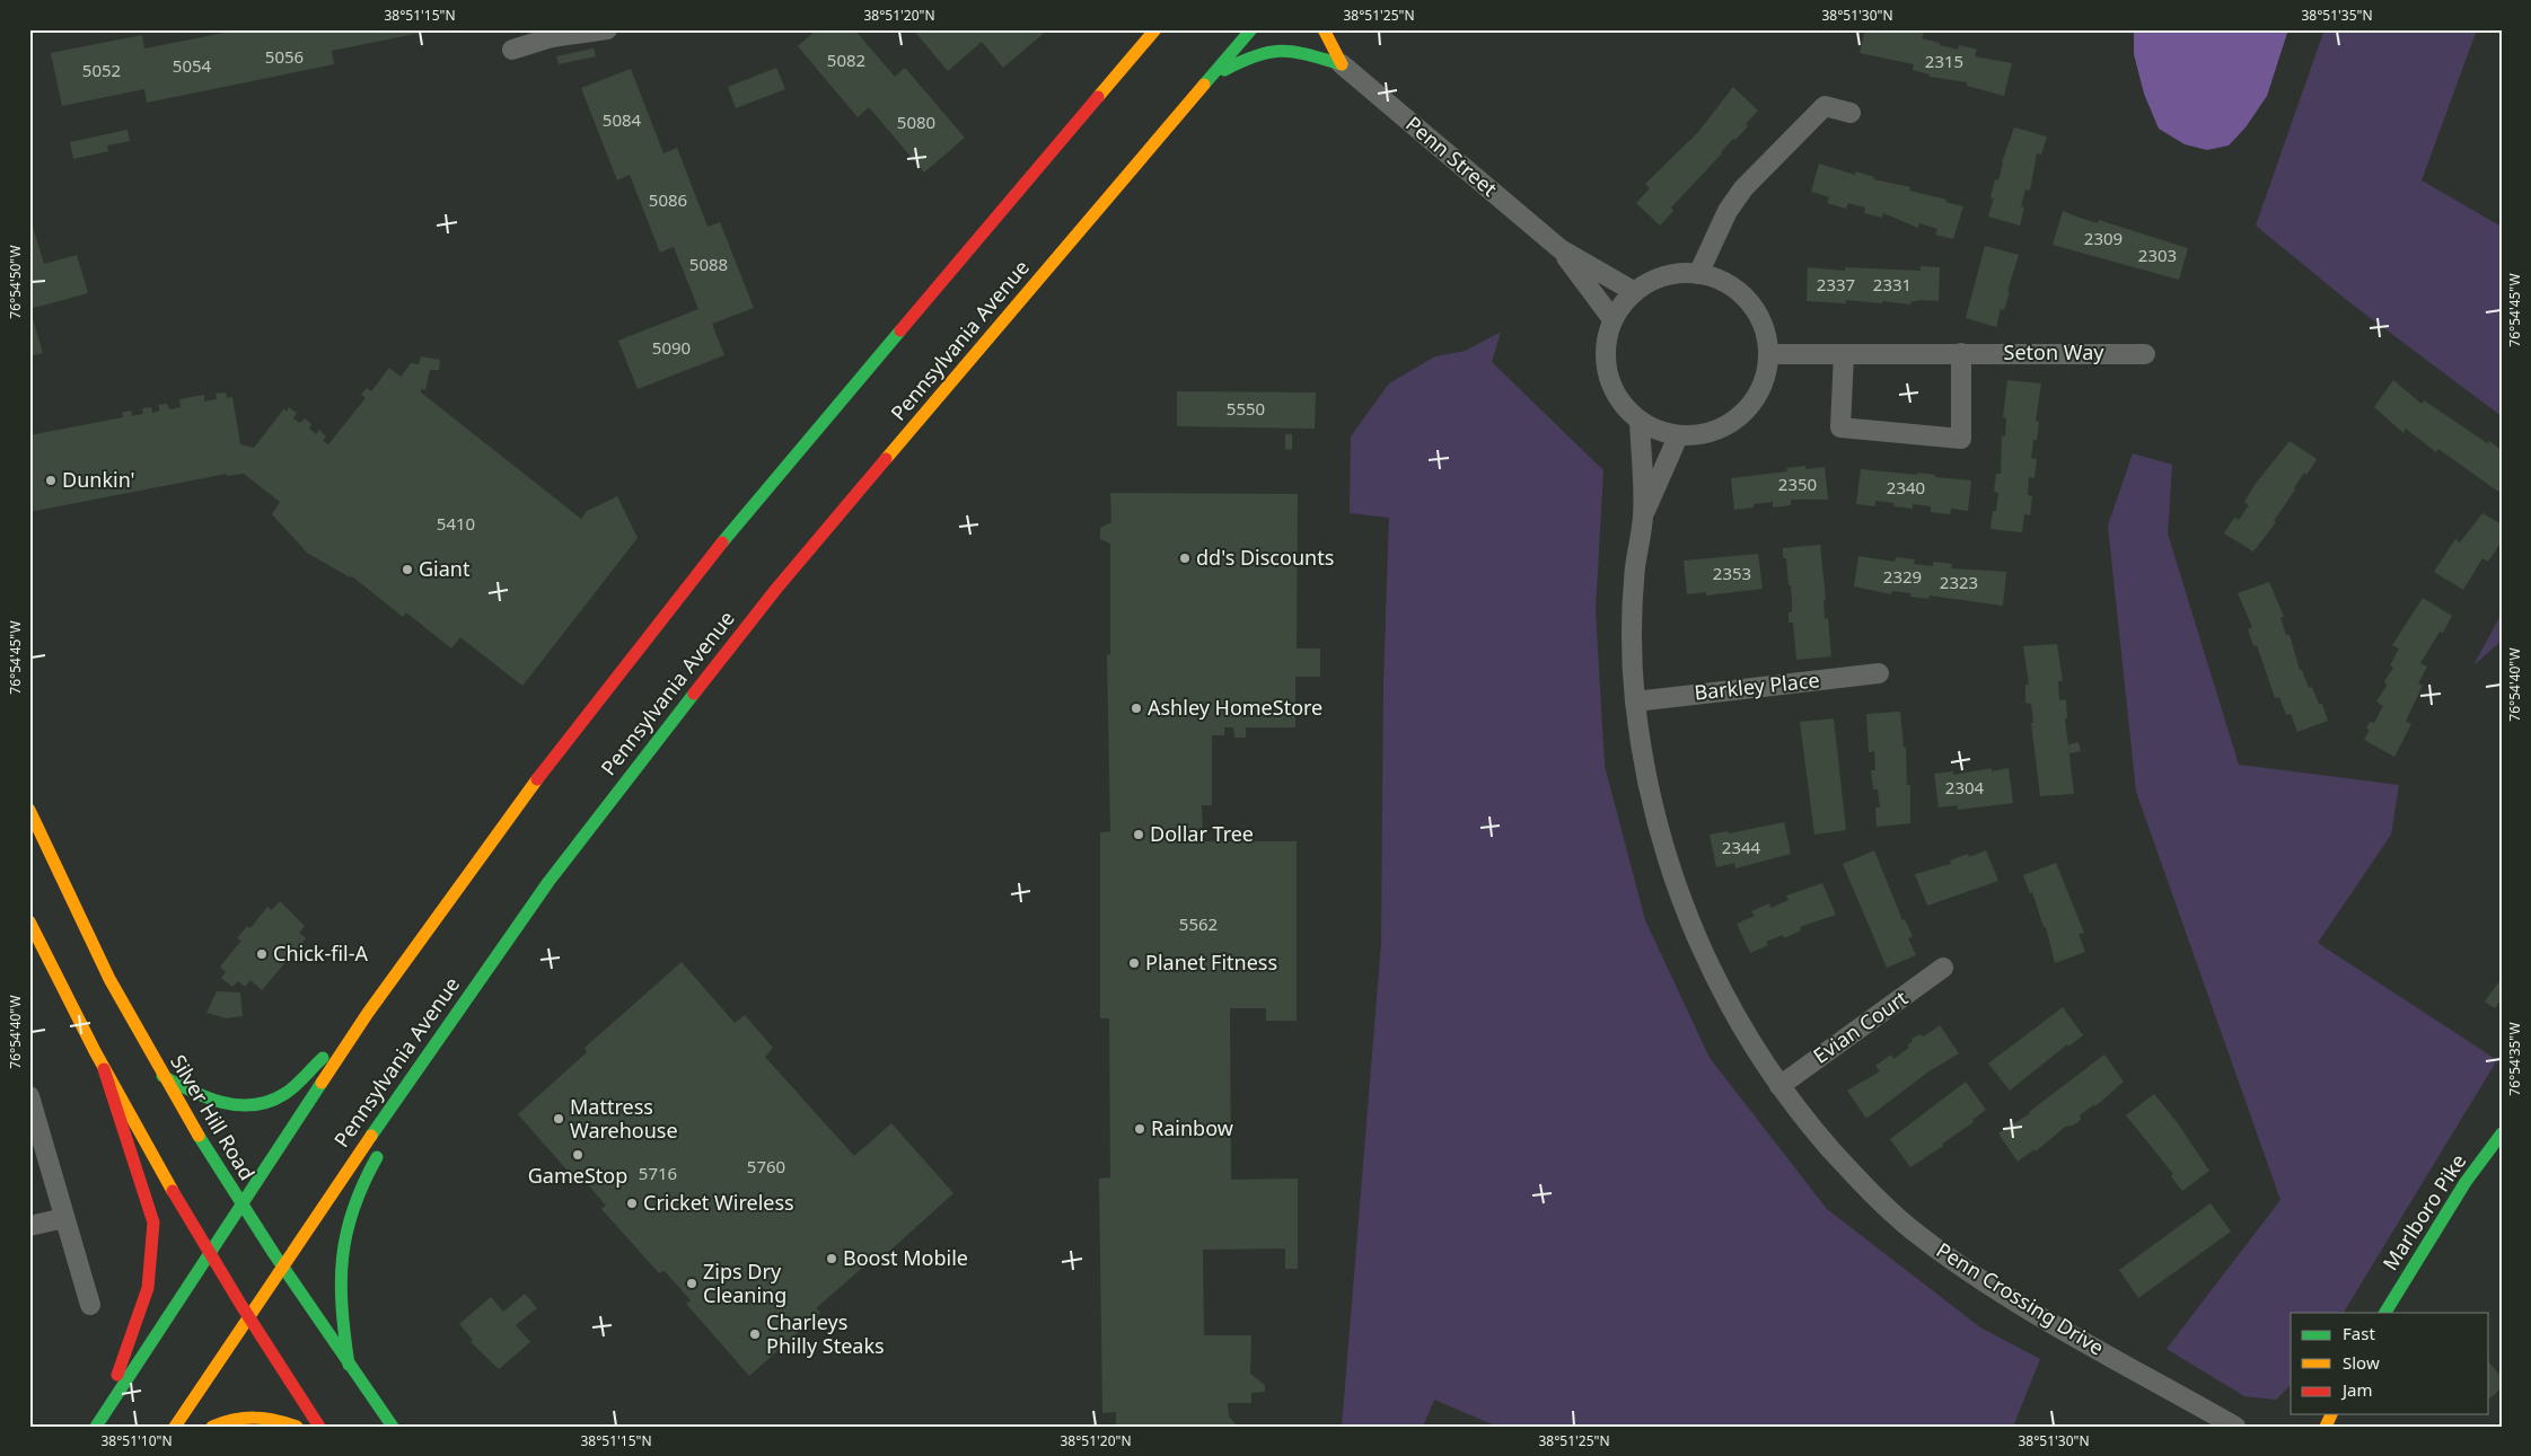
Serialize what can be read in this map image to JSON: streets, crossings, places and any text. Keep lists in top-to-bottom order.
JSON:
{
  "streets": {
    "main road": ["Pennsylvania Avenue", "Silver Hill Road", "Marlboro Pike"],
    "street": [
      "Penn Street",
      "Seton Way",
      "Barkley Place",
      "Evian Court",
      "Penn Crossing Drive"
    ]
  },
  "crossings": [
    ["Penn Street", "Seton Way"],
    ["Penn Street", "Penn Crossing Drive"],
    ["Pennsylvania Avenue", "Silver Hill Road"],
    ["Seton Way", "Penn Crossing Drive"],
    ["Barkley Place", "Penn Crossing Drive"],
    ["Evian Court", "Penn Crossing Drive"]
  ],
  "places": [
    "Dunkin'",
    "dd's Discounts",
    "Giant",
    "Ashley HomeStore",
    "Dollar Tree",
    "Chick-fil-A",
    "Planet Fitness",
    "Mattress Warehouse",
    "Rainbow",
    "GameStop",
    "Cricket Wireless",
    "Boost Mobile",
    "Zips Dry Cleaning",
    "Charleys Philly Steaks"
  ],
  "house_numbers": [
    "5056",
    "5082",
    "2315",
    "5054",
    "5052",
    "5084",
    "5080",
    "5086",
    "2309",
    "2303",
    "5088",
    "2337",
    "2331",
    "5090",
    "5550",
    "2350",
    "2340",
    "5410",
    "2353",
    "2329",
    "2323",
    "2304",
    "2344",
    "5562",
    "5760",
    "5716"
  ],
  "legend": ["Fast", "Slow", "Jam"],
  "coordinates": [
    "38°51'15\"N",
    "38°51'20\"N",
    "38°51'25\"N",
    "38°51'30\"N",
    "38°51'35\"N",
    "76°54'50\"W",
    "76°54'45\"W",
    "76°54'40\"W",
    "76°54'35\"W",
    "38°51'10\"N"
  ]
}
